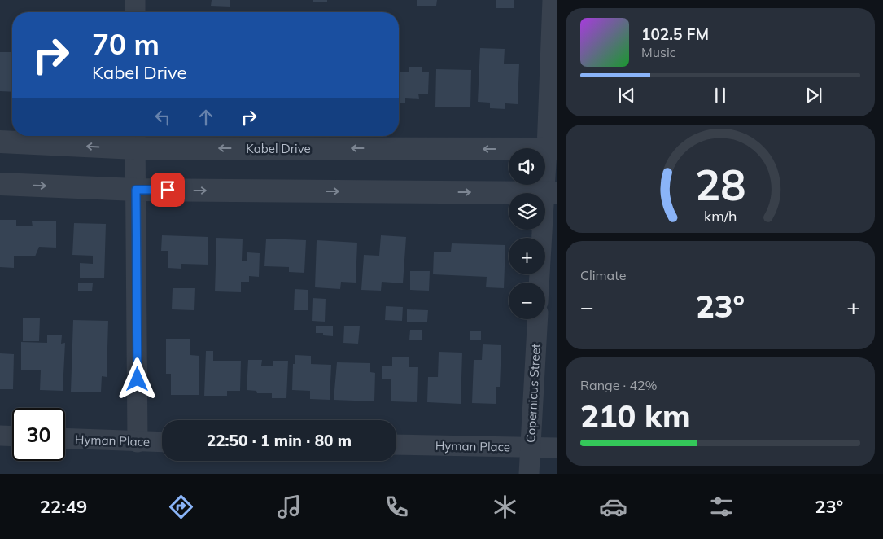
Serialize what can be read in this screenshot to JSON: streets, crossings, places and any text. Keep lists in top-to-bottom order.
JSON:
{
  "streets": {
    "street": ["Kabel Drive", "Copernicus Street", "Hyman Place"]
  },
  "crossings": [
    ["Copernicus Street", "Hyman Place"]
  ],
  "page": {
    "turn": ["70 m", "Kabel Drive"],
    "song": ["102.5 FM", "Music"],
    "map_buttons": ["+", "−"],
    "tile": [
      "Climate",
      ["Range · 42%", "210 km"]
    ],
    "heat": ["−", "23°", "+"],
    "limit": "30",
    "trip": "22:50 · 1 min · 80 m",
    "tabs": ["22:49", "23°"],
    "gauge": ["28", "km/h"]
  }
}
